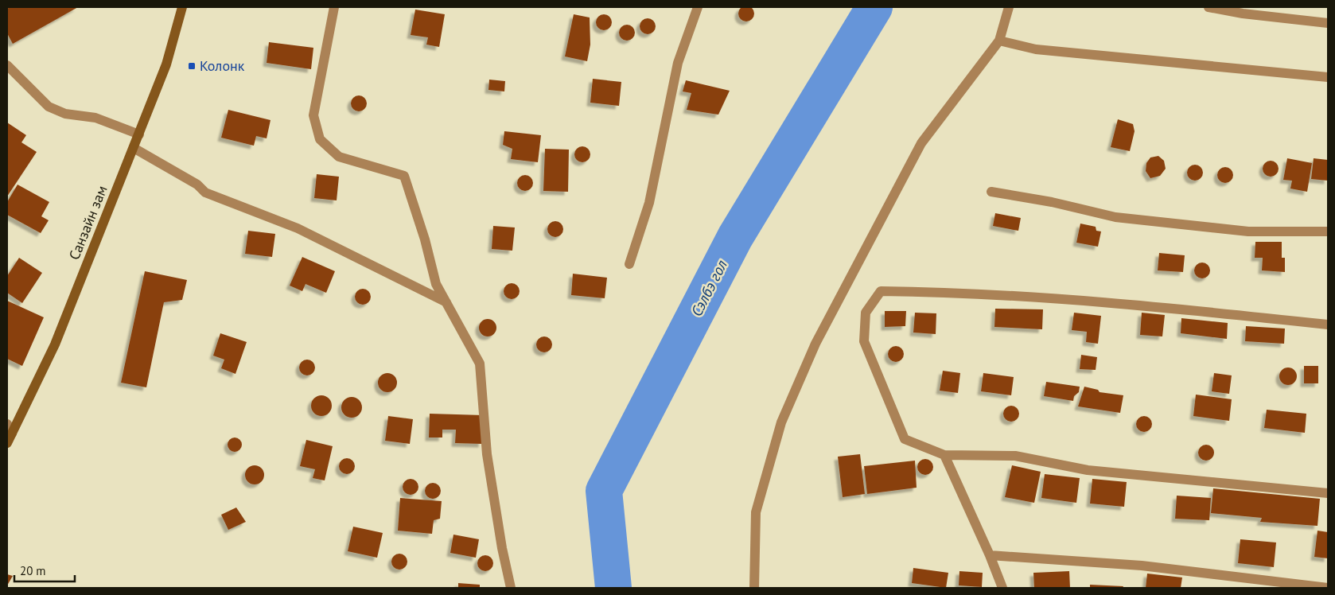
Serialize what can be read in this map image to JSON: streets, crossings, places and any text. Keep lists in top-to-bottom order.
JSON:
{
  "streets": {
    "main road": ["Санзайн зам"]
  },
  "water": ["Сэлбэ гол"],
  "places": {
    "transit": ["Колонк"]
  },
  "scale_bar": "20 m"
}
